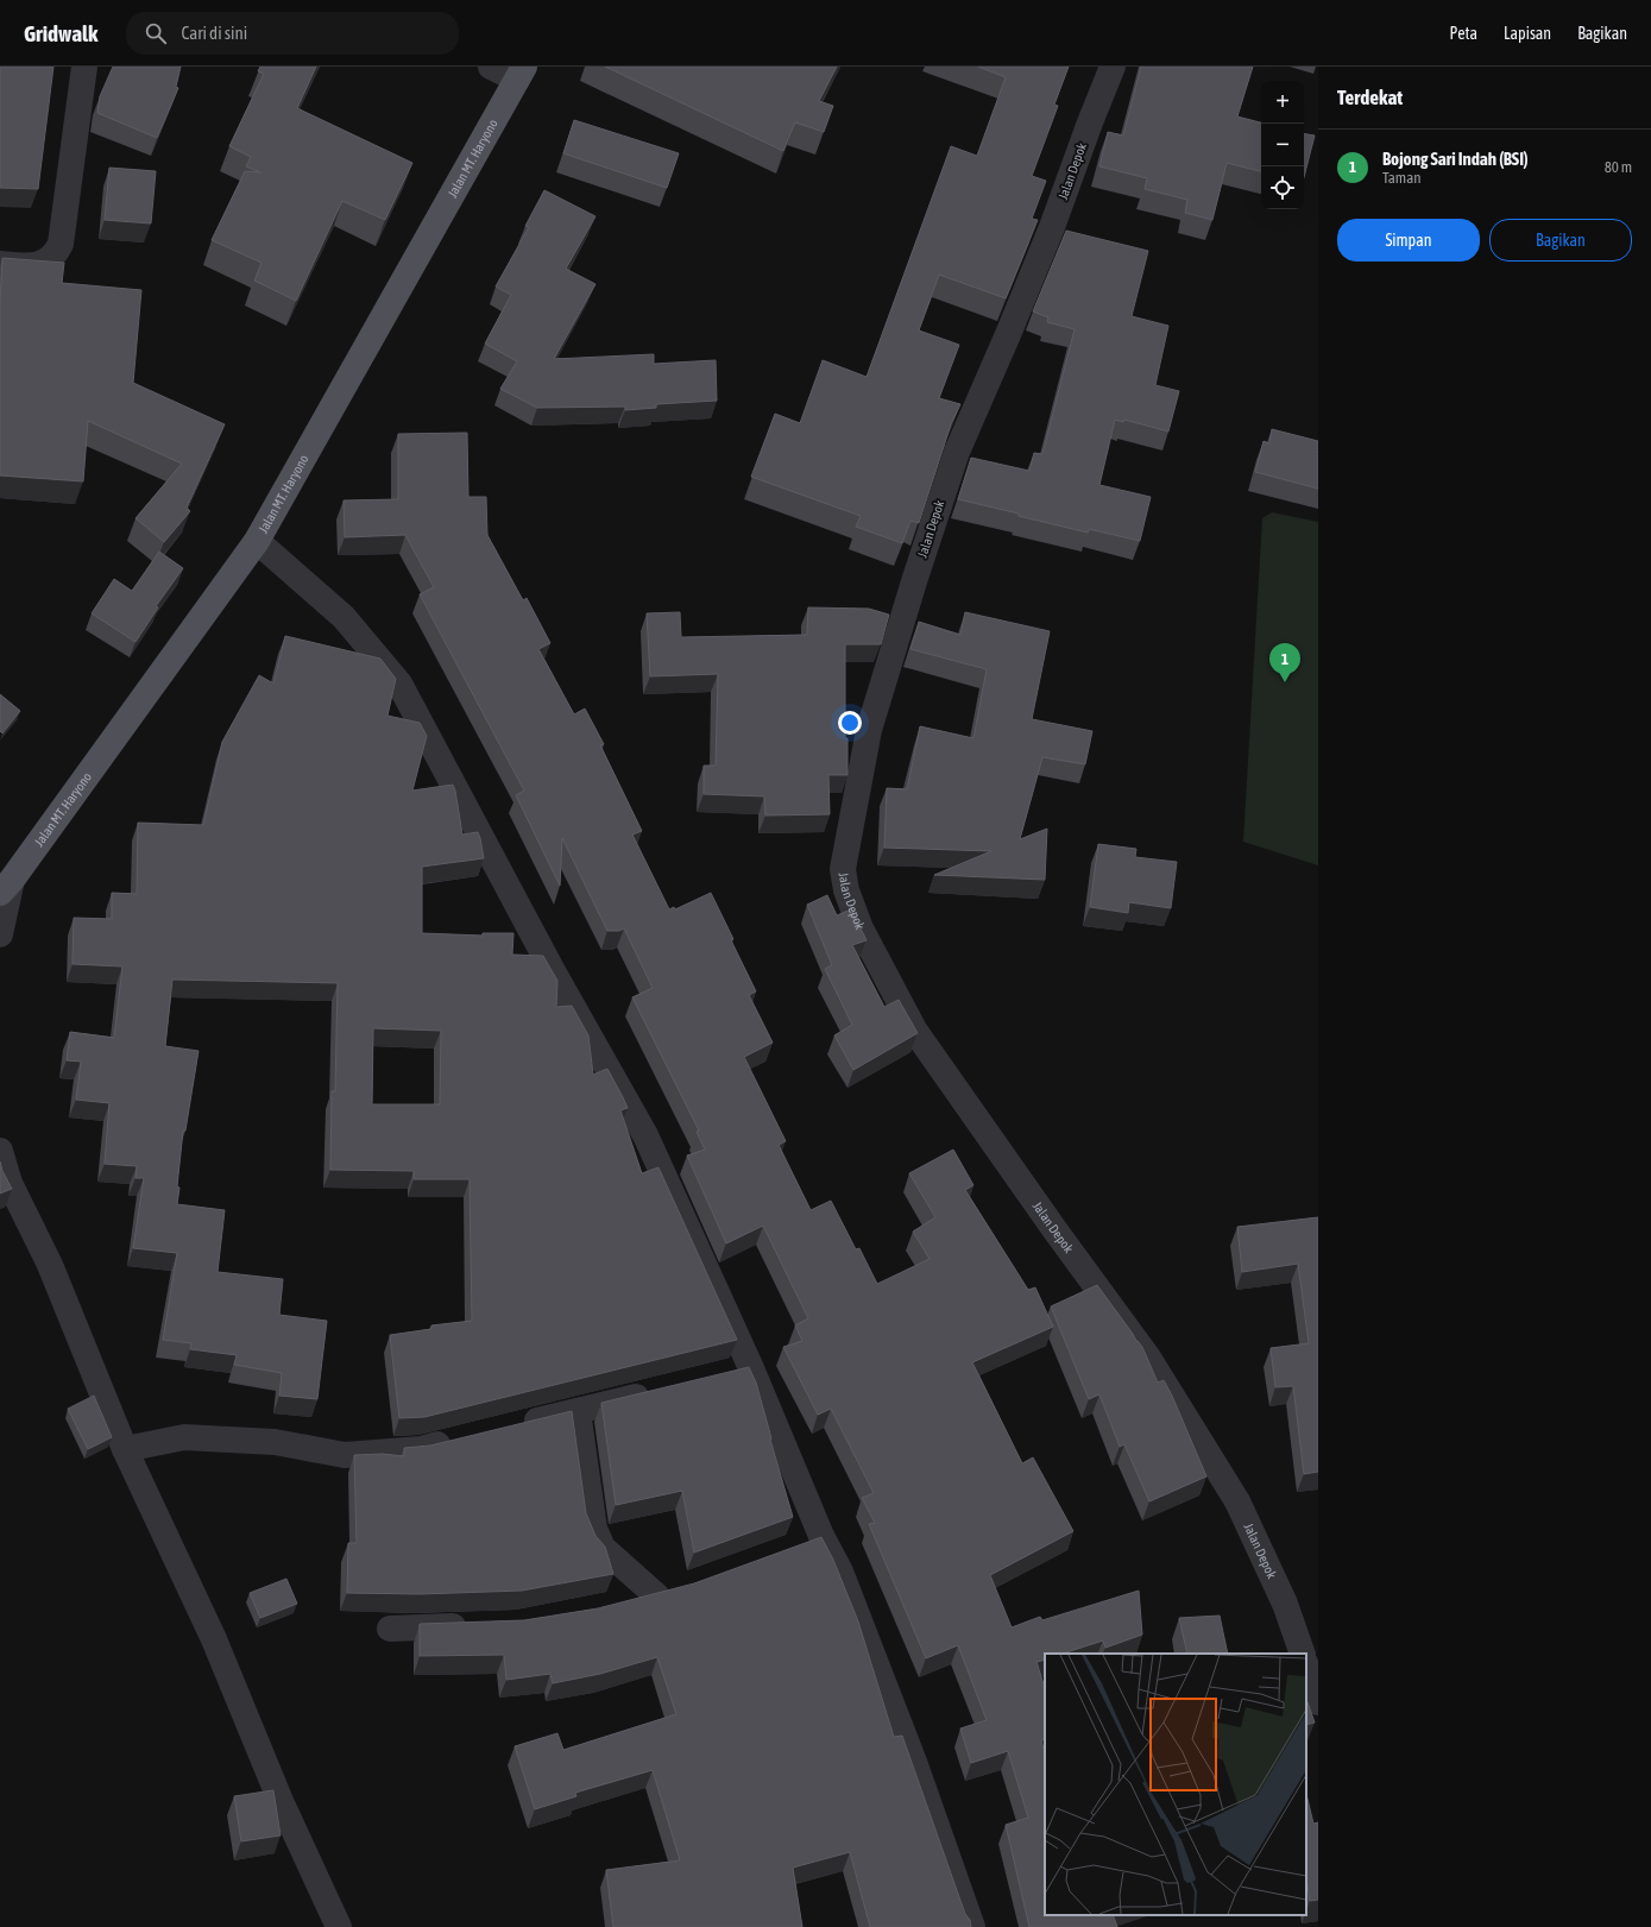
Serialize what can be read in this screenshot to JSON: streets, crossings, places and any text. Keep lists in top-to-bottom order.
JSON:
{
  "streets": {
    "main road": ["Jalan MT. Haryono"],
    "street": ["Jalan Depok"]
  },
  "page": {
    "header": "Gridwalk",
    "search": "Cari di sini",
    "nav": ["Peta", "Lapisan", "Bagikan"],
    "heading": "Terdekat",
    "map_buttons": ["+", "−"],
    "list": [
      {
        "mark": "1",
        "name": "Bojong Sari Indah (BSI)",
        "note": "Taman",
        "value": "80 m"
      }
    ],
    "buttons": ["Simpan", "Bagikan"],
    "pins": "1"
  }
}
